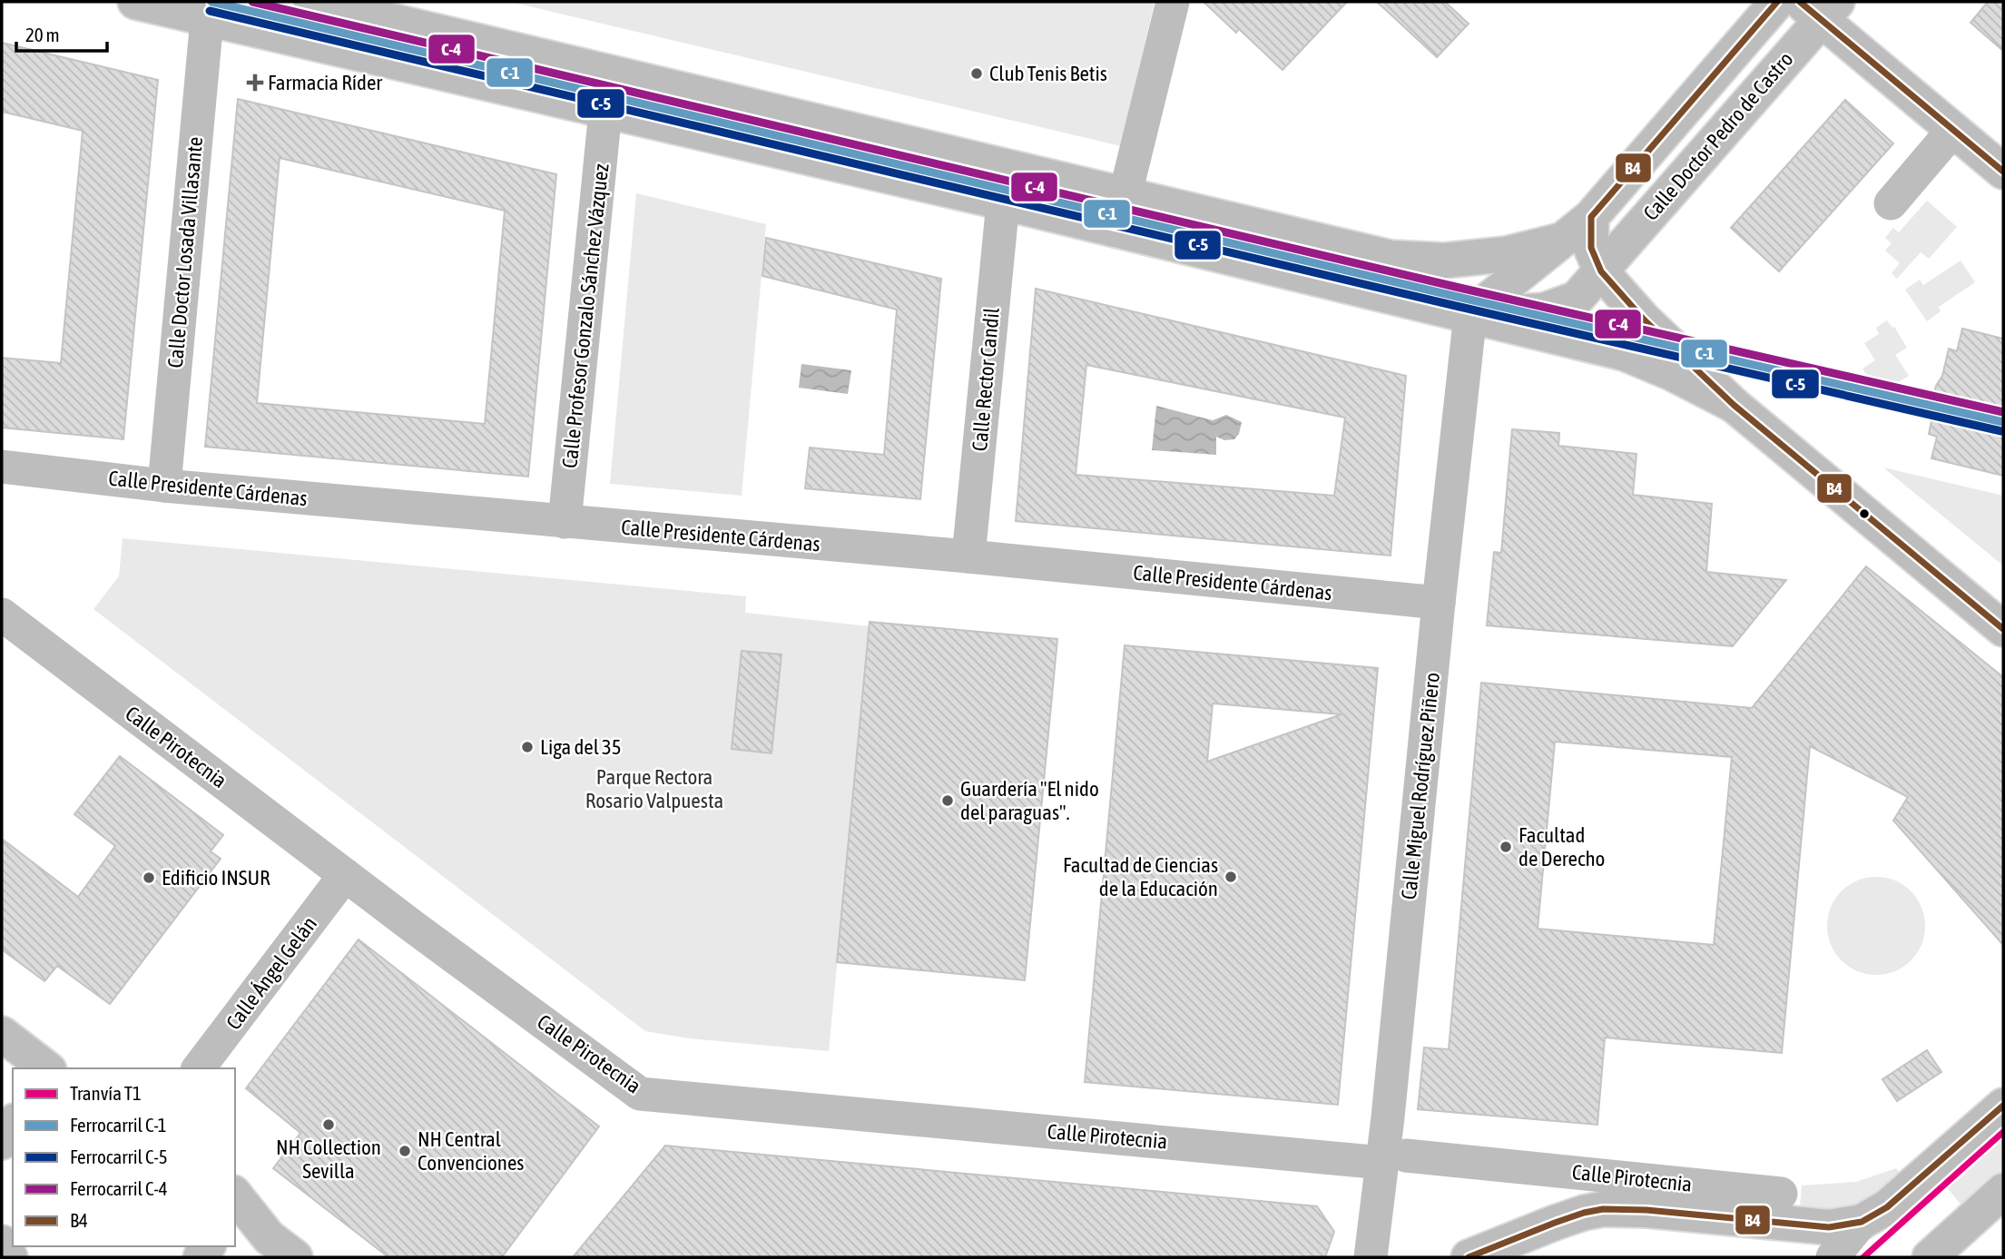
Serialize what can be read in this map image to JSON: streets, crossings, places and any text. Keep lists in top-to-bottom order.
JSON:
{
  "streets": {
    "main road": ["Calle Doctor Pedro de Castro"],
    "street": [
      "Calle Doctor Losada Villasante",
      "Calle Profesor Gonzalo Sánchez Vázquez",
      "Calle Rector Candil",
      "Calle Presidente Cárdenas",
      "Calle Pirotecnia",
      "Calle Miguel Rodríguez Piñero",
      "Calle Ángel Gelán"
    ]
  },
  "crossings": [
    ["Calle Doctor Pedro de Castro", "Calle Miguel Rodríguez Piñero"],
    ["Calle Doctor Losada Villasante", "Calle Presidente Cárdenas"],
    ["Calle Profesor Gonzalo Sánchez Vázquez", "Calle Presidente Cárdenas"],
    ["Calle Rector Candil", "Calle Presidente Cárdenas"],
    ["Calle Presidente Cárdenas", "Calle Miguel Rodríguez Piñero"],
    ["Calle Pirotecnia", "Calle Miguel Rodríguez Piñero"],
    ["Calle Pirotecnia", "Calle Ángel Gelán"]
  ],
  "parks": ["Parque Rectora Rosario Valpuesta"],
  "places": {
    "other": [
      "Club Tenis Betis",
      "Liga del 35",
      "Guardería \"El nido del paraguas\".",
      "Facultad de Derecho",
      "Facultad de Ciencias de la Educación",
      "Edificio INSUR",
      "NH Collection Sevilla",
      "NH Central Convenciones"
    ],
    "health": ["Farmacia Ríder"]
  },
  "lines": [
    "rail line C-1",
    "rail line C-4",
    "transit line B4",
    "rail line C-5",
    "tram line T1"
  ],
  "legend": [
    "Tranvía T1",
    "Ferrocarril C-1",
    "Ferrocarril C-5",
    "Ferrocarril C-4",
    "B4"
  ],
  "scale_bar": "20 m"
}
